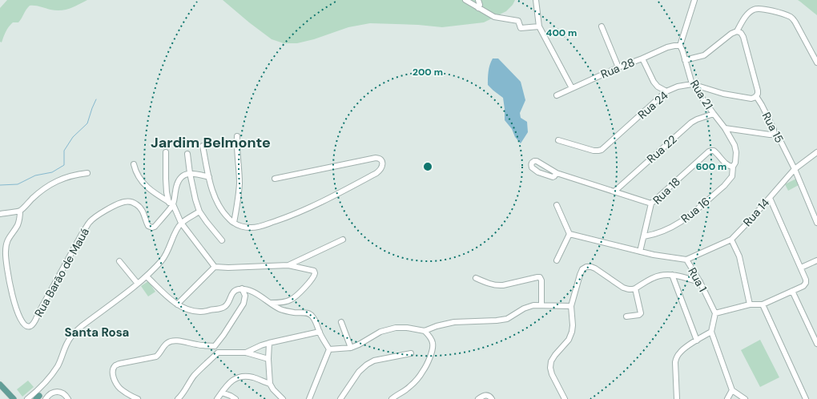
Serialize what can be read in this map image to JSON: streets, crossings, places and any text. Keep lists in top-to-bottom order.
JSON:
{
  "streets": {
    "street": [
      "Rua 28",
      "Rua 21",
      "Rua 24",
      "Rua 15",
      "Rua 22",
      "Rua 18",
      "Rua 16",
      "Rua 14",
      "Rua Barão de Mauá",
      "Rua 1"
    ]
  },
  "crossings": [
    ["Rua 28", "Rua 21"],
    ["Rua 21", "Rua 24"],
    ["Rua 21", "Rua 22"],
    ["Rua 21", "Rua 18"],
    ["Rua 21", "Rua 16"],
    ["Rua 24", "Rua 15"],
    ["Rua 15", "Rua 14"],
    ["Rua 18", "Rua 16"],
    ["Rua 18", "Rua 1"],
    ["Rua 14", "Rua 1"]
  ],
  "districts": ["Jardim Belmonte", "Santa Rosa"],
  "rings": ["400 m", "200 m", "600 m"]
}
